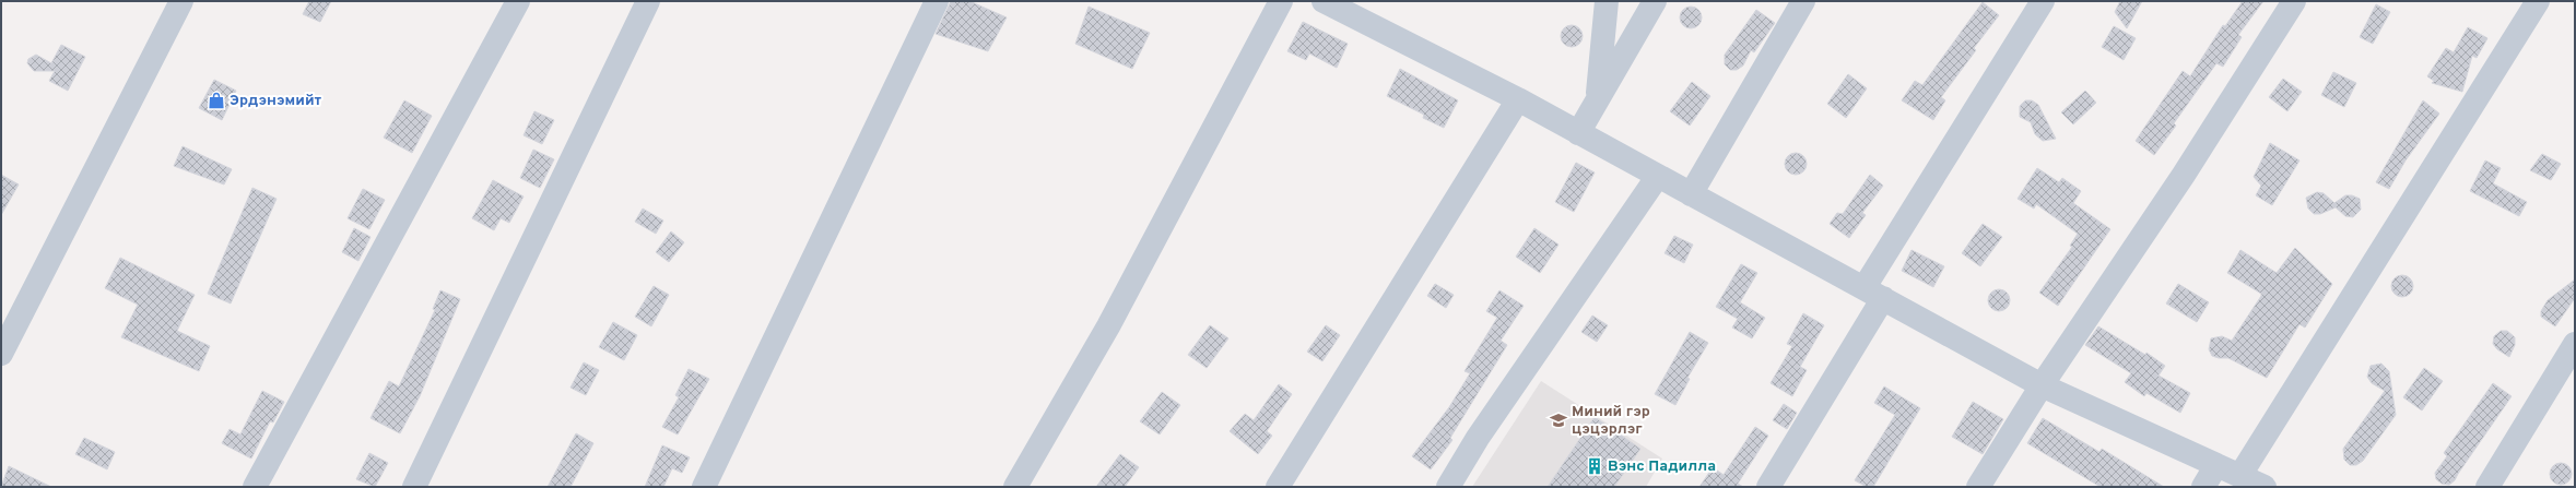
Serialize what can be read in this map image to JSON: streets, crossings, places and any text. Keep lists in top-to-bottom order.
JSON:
{
  "places": {
    "shop": ["Эрдэнэмийт"],
    "school or university": ["Миний гэр цэцэрлэг"],
    "building": ["Вэнс Падилла"]
  }
}
